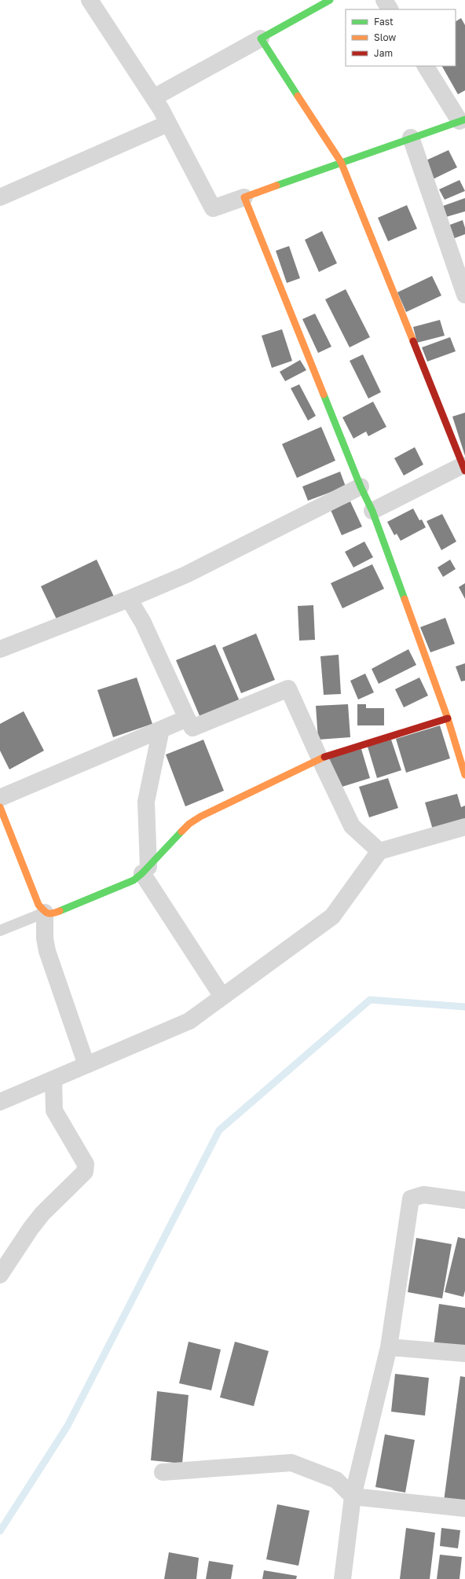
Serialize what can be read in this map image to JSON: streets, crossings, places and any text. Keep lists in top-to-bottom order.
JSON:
{
  "legend": ["Fast", "Slow", "Jam"]
}
